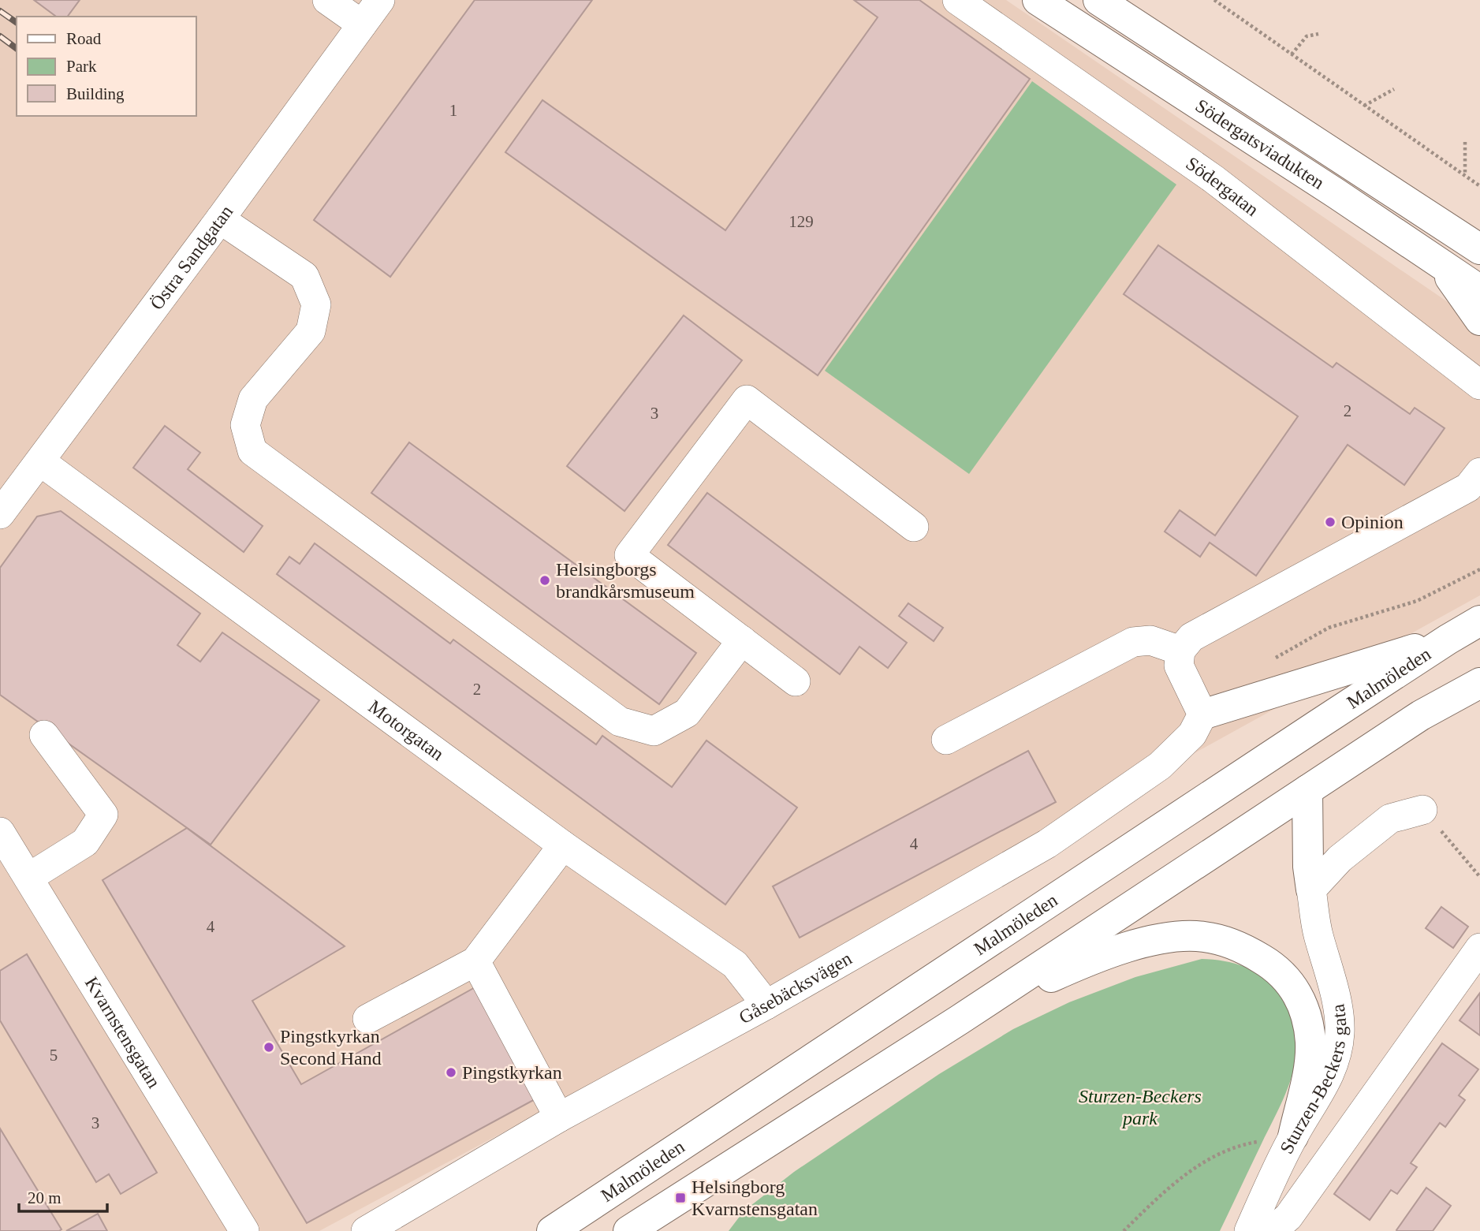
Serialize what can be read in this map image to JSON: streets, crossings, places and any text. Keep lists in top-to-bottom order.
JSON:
{
  "streets": {
    "main road": ["Södergatsviadukten", "Malmöleden"],
    "street": [
      "Södergatan",
      "Östra Sandgatan",
      "Motorgatan",
      "Gåsebäcksvägen",
      "Kvarnstensgatan",
      "Sturzen-Beckers gata"
    ]
  },
  "crossings": [
    ["Östra Sandgatan", "Motorgatan"],
    ["Motorgatan", "Gåsebäcksvägen"]
  ],
  "parks": ["Sturzen-Beckers park"],
  "places": {
    "other": [
      "Opinion",
      "Helsingborgs brandkårsmuseum",
      "Pingstkyrkan Second Hand",
      "Pingstkyrkan"
    ],
    "transit": ["Helsingborg Kvarnstensgatan"]
  },
  "house_numbers": [
    "1",
    "129",
    "2",
    "3",
    "2",
    "4",
    "4",
    "5",
    "3"
  ],
  "legend": ["Road", "Park", "Building"],
  "scale_bar": "20 m"
}
